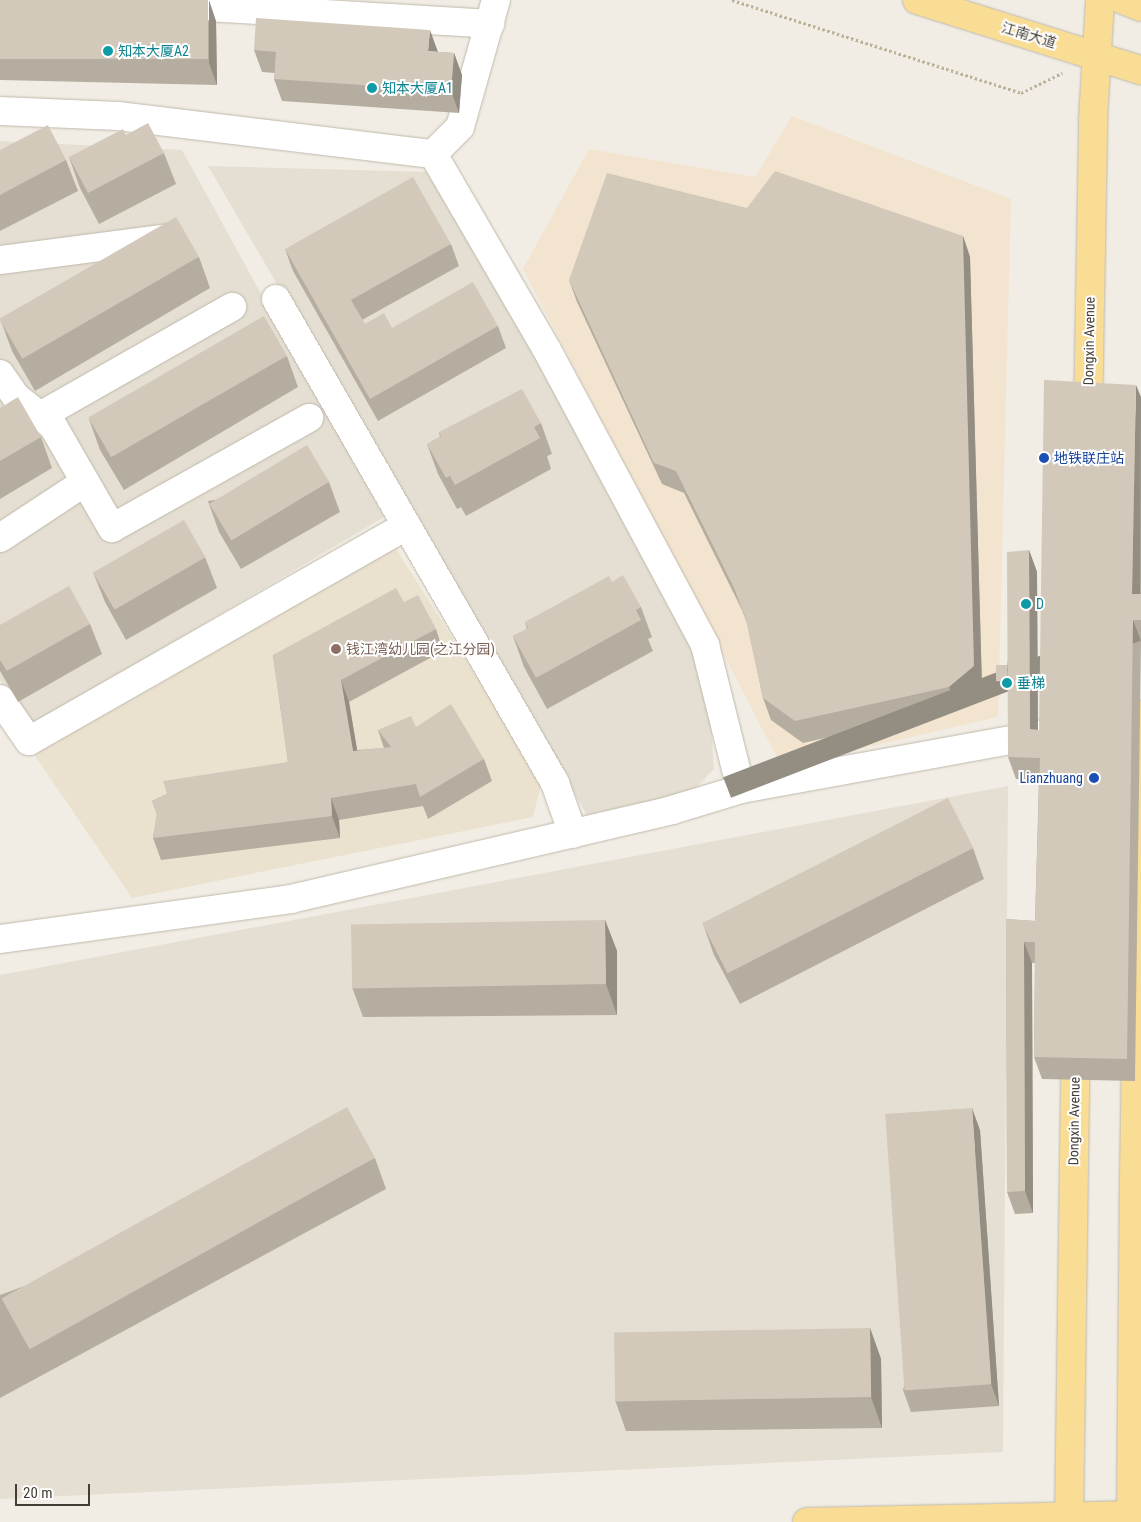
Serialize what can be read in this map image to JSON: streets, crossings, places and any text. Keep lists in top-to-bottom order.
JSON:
{
  "streets": {
    "main road": ["江南大道", "Dongxin Avenue"]
  },
  "crossings": [
    ["江南大道", "Dongxin Avenue"]
  ],
  "places": [
    "知本大厦A2",
    "知本大厦A1",
    "地铁联庄站",
    "D",
    "钱江湾幼儿园(之江分园)",
    "垂梯",
    "Lianzhuang"
  ],
  "scale_bar": "20 m"
}
